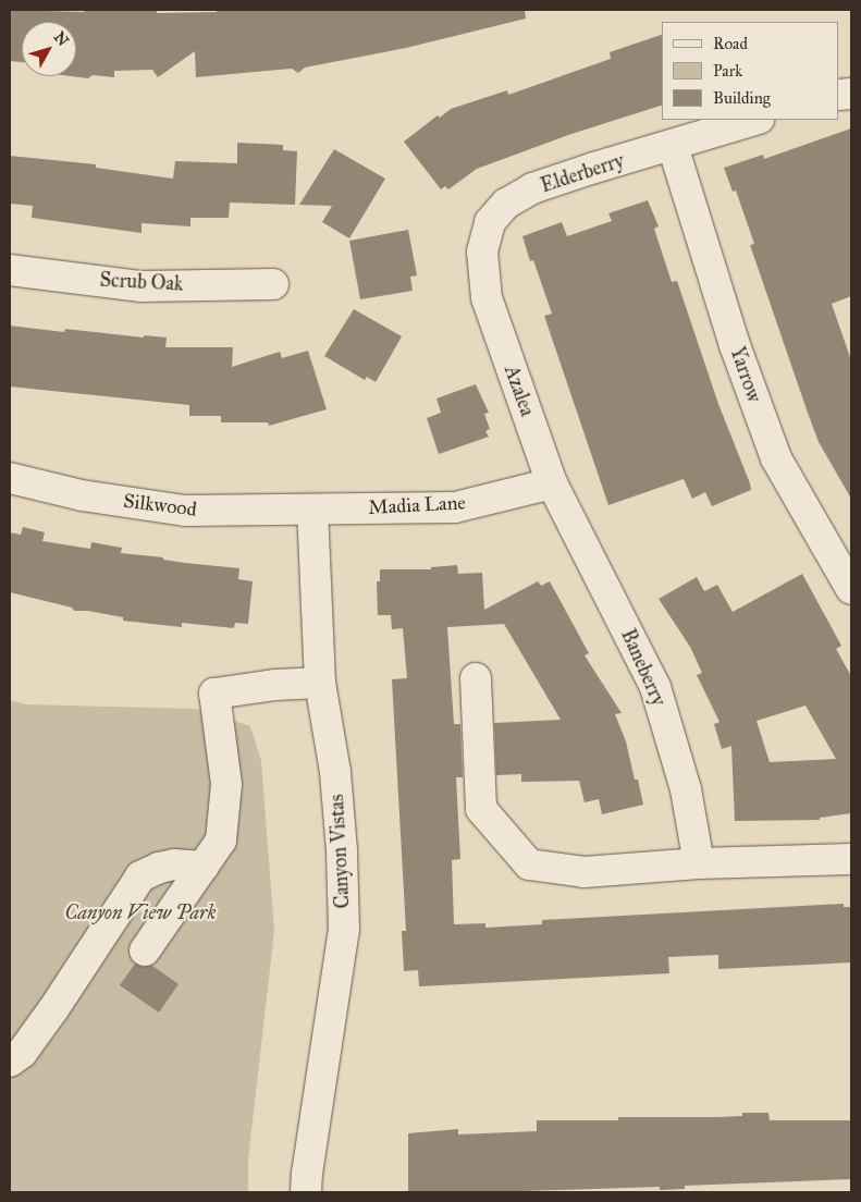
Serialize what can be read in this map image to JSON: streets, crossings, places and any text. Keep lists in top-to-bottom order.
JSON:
{
  "streets": {
    "street": [
      "Elderberry",
      "Scrub Oak",
      "Yarrow",
      "Azalea",
      "Silkwood",
      "Madia Lane",
      "Baneberry",
      "Canyon Vistas"
    ]
  },
  "crossings": [
    ["Elderberry", "Yarrow"],
    ["Elderberry", "Azalea"],
    ["Azalea", "Madia Lane"],
    ["Azalea", "Baneberry"],
    ["Silkwood", "Madia Lane"],
    ["Silkwood", "Canyon Vistas"],
    ["Madia Lane", "Baneberry"],
    ["Madia Lane", "Canyon Vistas"]
  ],
  "parks": ["Canyon View Park"],
  "legend": ["Road", "Park", "Building"],
  "north": "top right"
}
